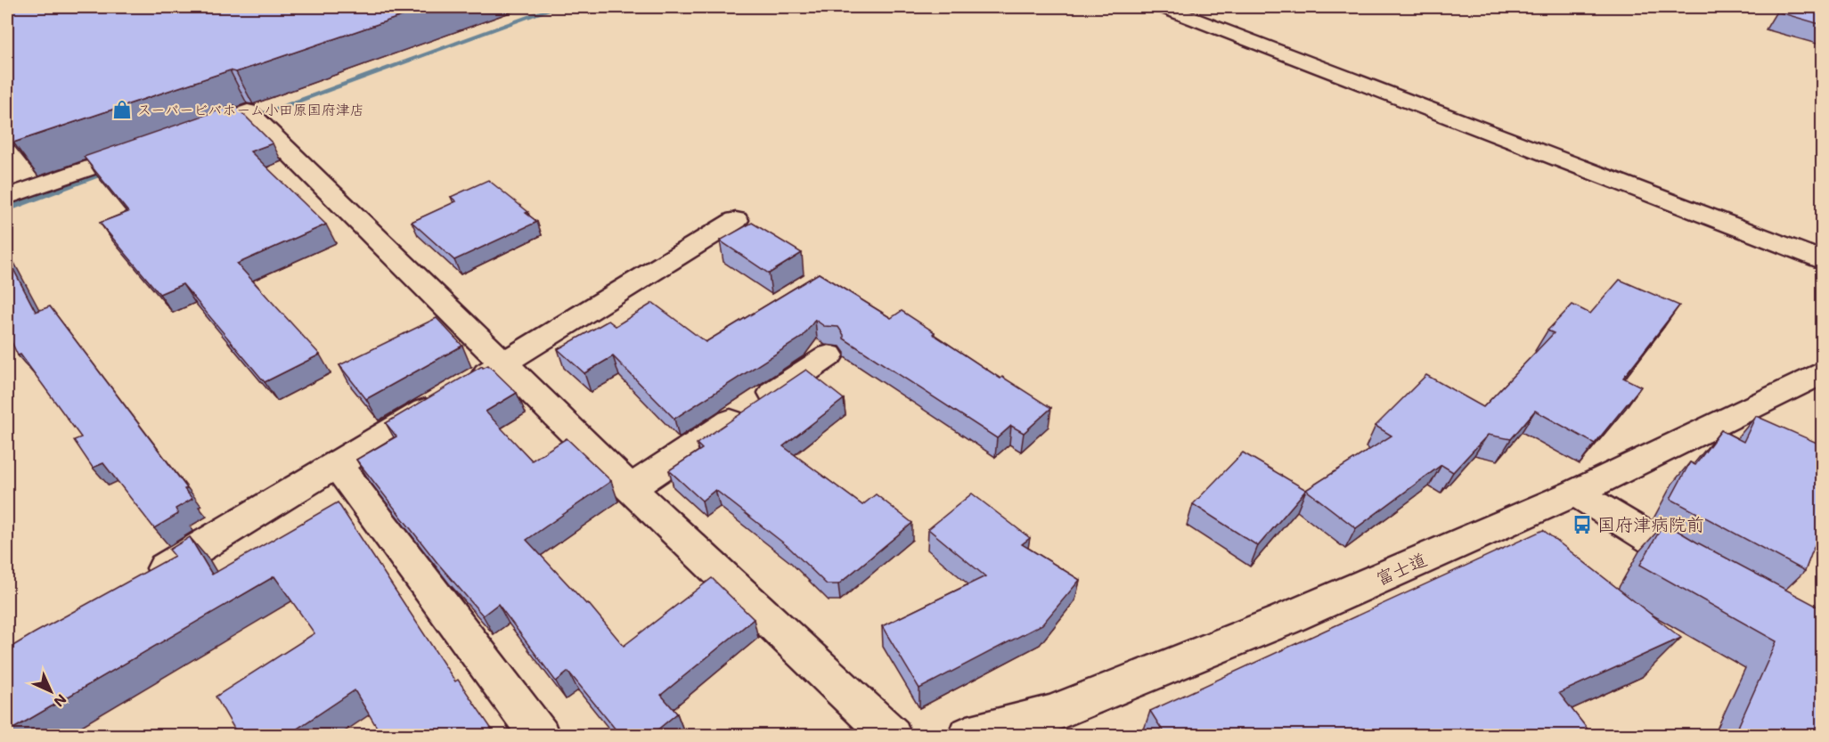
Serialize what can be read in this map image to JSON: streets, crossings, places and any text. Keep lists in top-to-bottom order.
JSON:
{
  "streets": {
    "street": ["富士道"]
  },
  "places": {
    "shop": ["スーパービバホーム小田原国府津店"],
    "bus stop": ["国府津病院前"]
  },
  "north": "bottom right"
}
